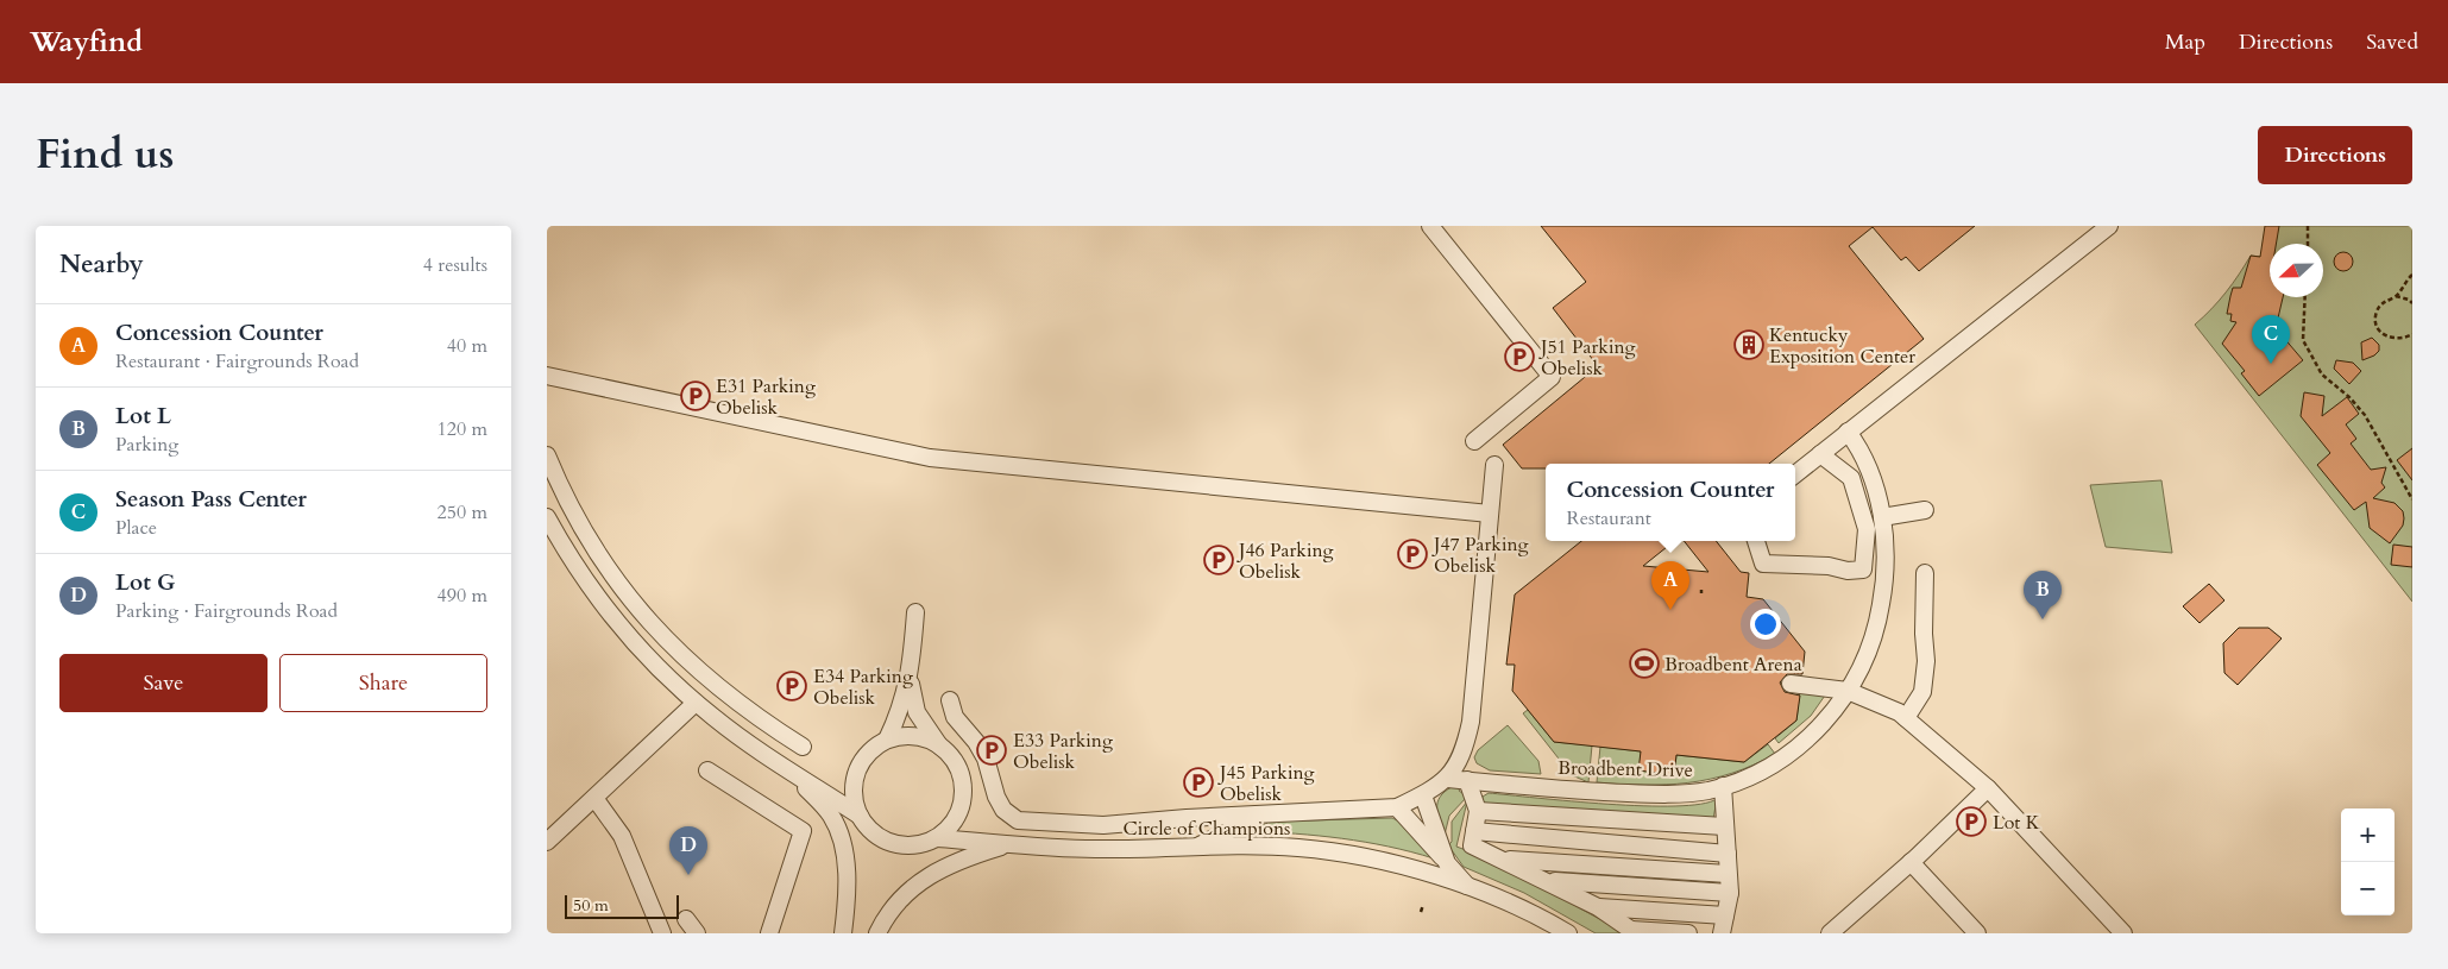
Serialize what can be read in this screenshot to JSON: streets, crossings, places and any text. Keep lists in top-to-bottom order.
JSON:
{
  "streets": {
    "street": ["Broadbent Drive", "Circle of Champions"]
  },
  "places": {
    "building": ["Kentucky Exposition Center"],
    "parking": [
      "J51 Parking Obelisk",
      "E31 Parking Obelisk",
      "J47 Parking Obelisk",
      "J46 Parking Obelisk",
      "E34 Parking Obelisk",
      "E33 Parking Obelisk",
      "J45 Parking Obelisk",
      "Lot K"
    ],
    "sports": ["Broadbent Arena"]
  },
  "scale_bar": "50 m",
  "north": "left",
  "page": {
    "header": "Wayfind",
    "nav": ["Map", "Directions", "Saved"],
    "title": "Find us",
    "buttons": [
      "Directions",
      ["Save", "Share"]
    ],
    "heading": ["Nearby", "4 results"],
    "list": [
      {
        "mark": "A",
        "name": "Concession Counter",
        "note": "Restaurant · Fairgrounds Road",
        "value": "40 m"
      },
      {
        "mark": "B",
        "name": "Lot L",
        "note": "Parking",
        "value": "120 m"
      },
      {
        "mark": "C",
        "name": "Season Pass Center",
        "note": "Place",
        "value": "250 m"
      },
      {
        "mark": "D",
        "name": "Lot G",
        "note": "Parking · Fairgrounds Road",
        "value": "490 m"
      }
    ],
    "pins": [
      "C",
      "A",
      "B",
      "D"
    ],
    "popup": ["Concession Counter", "Restaurant"],
    "map_buttons": ["+", "−"],
    "scale": "50 m"
  }
}
